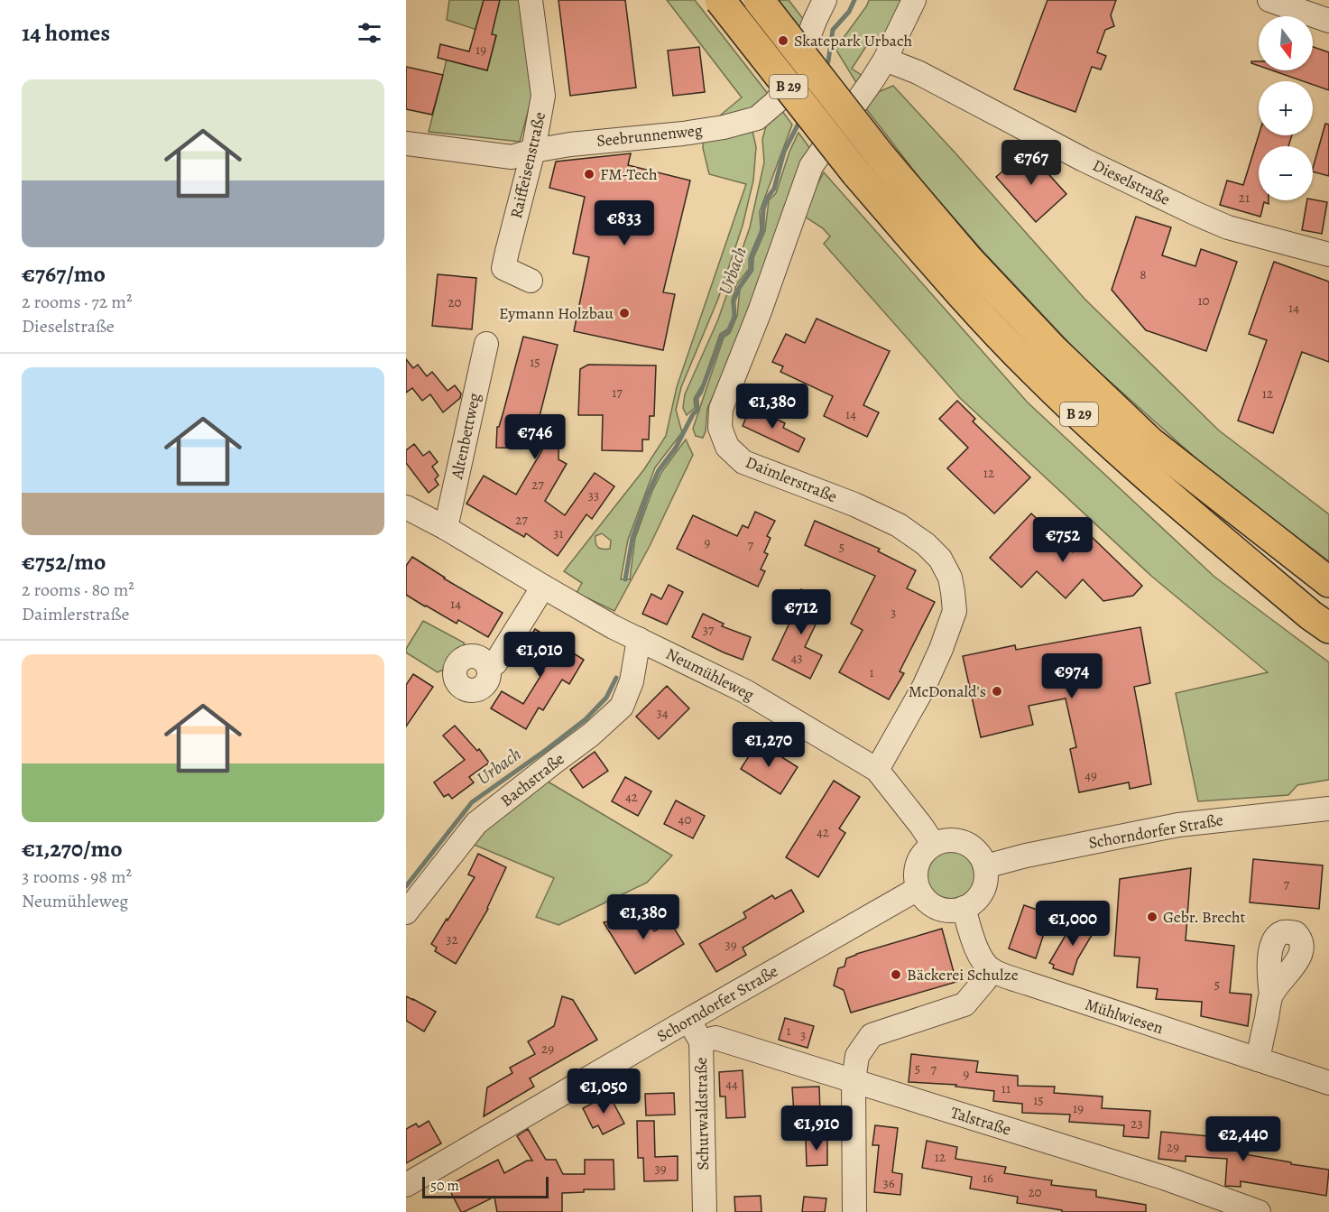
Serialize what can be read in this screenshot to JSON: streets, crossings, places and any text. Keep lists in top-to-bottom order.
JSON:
{
  "streets": {
    "highway": ["B 29"],
    "street": [
      "Seebrunnenweg",
      "Raiffeisenstraße",
      "Dieselstraße",
      "Altenbettweg",
      "Daimlerstraße",
      "Neumühleweg",
      "Bachstraße",
      "Schorndorfer Straße",
      "Mühlwiesen",
      "Schurwaldstraße",
      "Talstraße"
    ]
  },
  "crossings": [
    ["Seebrunnenweg", "Raiffeisenstraße"],
    ["Dieselstraße", "Daimlerstraße"],
    ["Altenbettweg", "Neumühleweg"],
    ["Daimlerstraße", "Neumühleweg"],
    ["Neumühleweg", "Bachstraße"],
    ["Neumühleweg", "Schorndorfer Straße"],
    ["Schorndorfer Straße", "Schurwaldstraße"],
    ["Schurwaldstraße", "Talstraße"]
  ],
  "water": ["Urbach"],
  "places": [
    "Skatepark Urbach",
    "FM-Tech",
    "Eymann Holzbau",
    "McDonald's",
    "Gebr. Brecht",
    "Bäckerei Schulze"
  ],
  "house_numbers": [
    "19",
    "21",
    "8",
    "10",
    "20",
    "14",
    "15",
    "17",
    "12",
    "14",
    "12",
    "27",
    "33",
    "27",
    "31",
    "9",
    "7",
    "5",
    "14",
    "3",
    "37",
    "43",
    "1",
    "34",
    "49",
    "42",
    "40",
    "42",
    "7",
    "32",
    "39",
    "5",
    "1",
    "3",
    "29",
    "5",
    "7",
    "9",
    "44",
    "11",
    "15",
    "19",
    "23",
    "29",
    "12",
    "39",
    "16",
    "36",
    "20"
  ],
  "scale_bar": "50 m",
  "north": "bottom",
  "page": {
    "heading": "14 homes",
    "map_buttons": ["+", "−"],
    "list": [
      {
        "name": "€767/mo",
        "note": "2 rooms · 72 m² · Dieselstraße"
      },
      {
        "name": "€752/mo",
        "note": "2 rooms · 80 m² · Daimlerstraße"
      },
      {
        "name": "€1,270/mo",
        "note": "3 rooms · 98 m² · Neumühleweg"
      }
    ],
    "price": [
      "€767",
      "€833",
      "€1,380",
      "€746",
      "€752",
      "€712",
      "€1,010",
      "€974",
      "€1,270",
      "€1,380",
      "€1,000",
      "€1,050",
      "€1,910",
      "€2,440"
    ],
    "scale": "50 m"
  }
}
